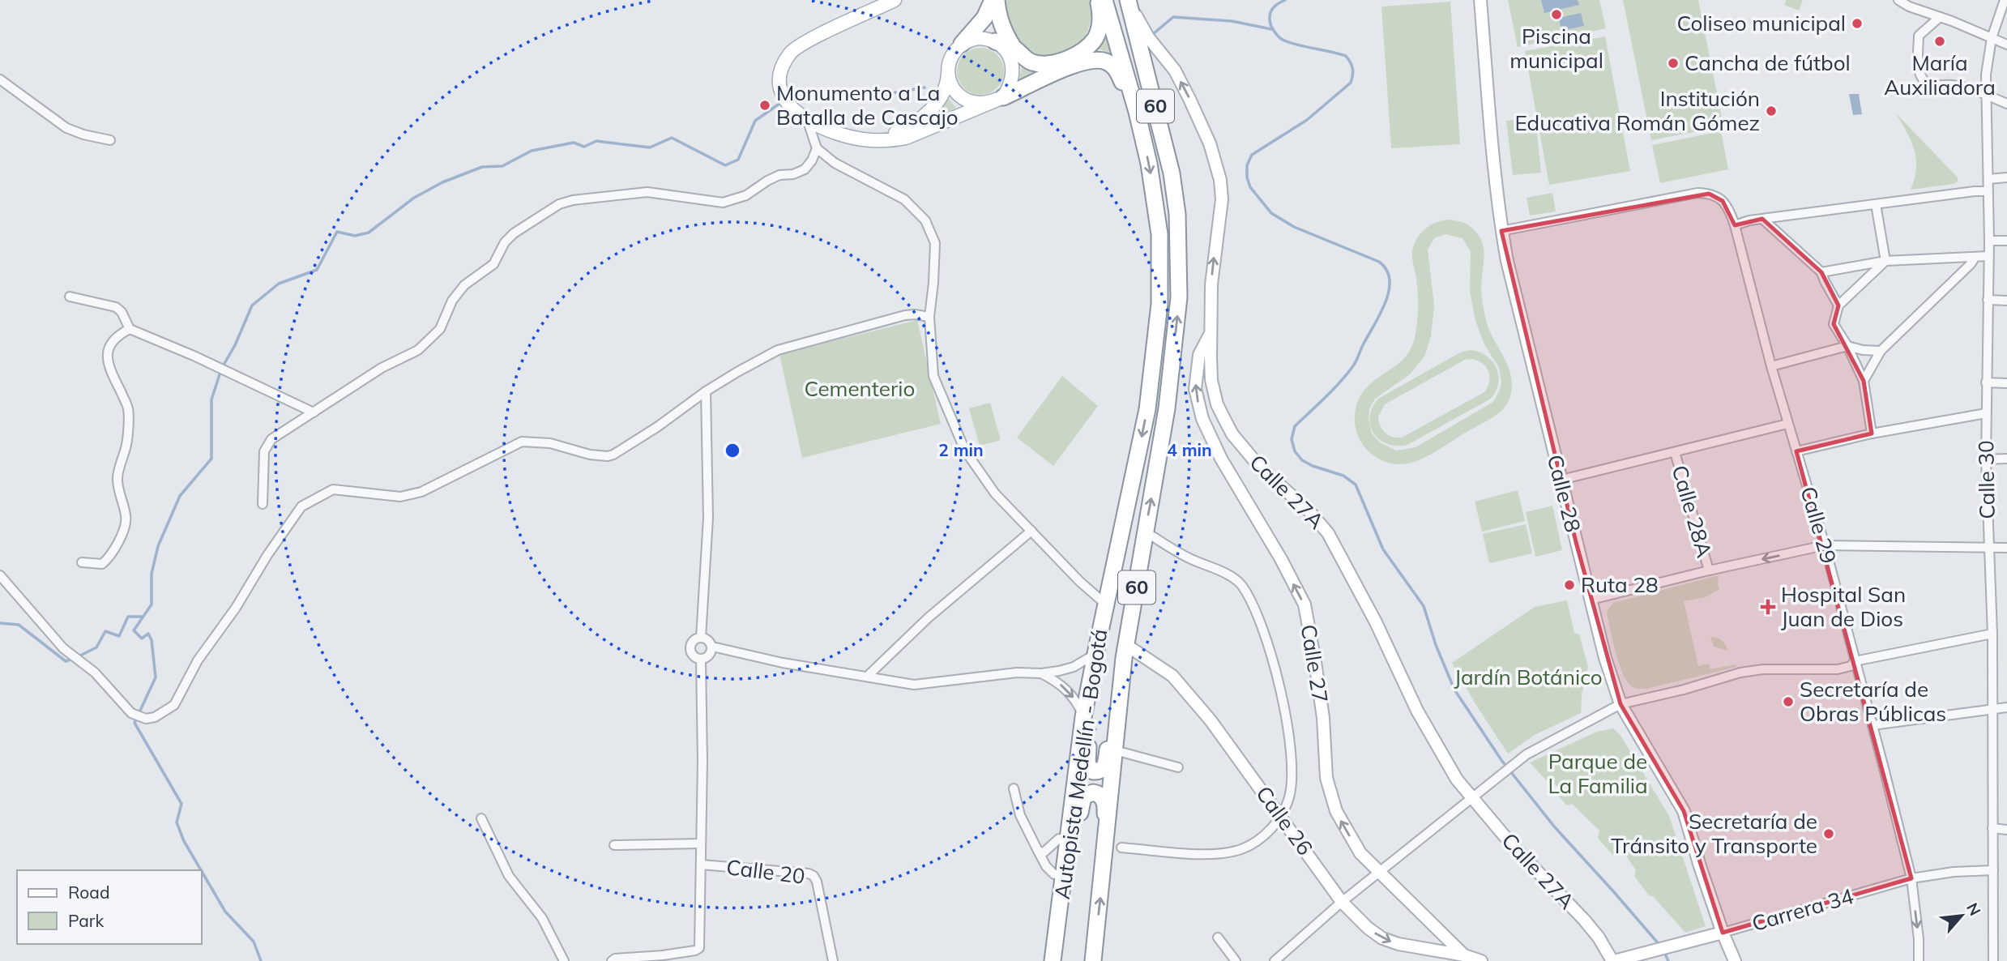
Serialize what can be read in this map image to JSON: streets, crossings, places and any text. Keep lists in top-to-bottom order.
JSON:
{
  "streets": {
    "highway": ["60", "Autopista Medellín - Bogotá"],
    "main road": [
      "Calle 27A",
      "Calle 28",
      "Calle 27",
      "Calle 26",
      "Carrera 34"
    ],
    "street": [
      "Calle 30",
      "Calle 28A",
      "Calle 29",
      "Calle 20"
    ]
  },
  "crossings": [
    ["Calle 30", "Carrera 34"],
    ["Calle 27A", "Calle 27"],
    ["Calle 27A", "Autopista Medellín - Bogotá"],
    ["Calle 27A", "Carrera 34"],
    ["Calle 28", "Calle 29"],
    ["Calle 28", "Carrera 34"],
    ["Calle 29", "Carrera 34"],
    ["Calle 27", "Calle 26"],
    ["Autopista Medellín - Bogotá", "Calle 26"]
  ],
  "one_way": ["Calle 27"],
  "parks": ["Cementerio", "Jardín Botánico", "Parque de La Familia"],
  "places": {
    "other": [
      "Piscina municipal",
      "Coliseo municipal",
      "María Auxiliadora",
      "Cancha de fútbol",
      "Monumento a La Batalla de Cascajo",
      "Institución Educativa Román Gómez",
      "Ruta 28",
      "Secretaría de Obras Públicas",
      "Secretaría de Tránsito y Transporte"
    ],
    "health": ["Hospital San Juan de Dios"]
  },
  "legend": ["Road", "Park"],
  "north": "top right",
  "rings": ["2 min", "4 min"]
}
